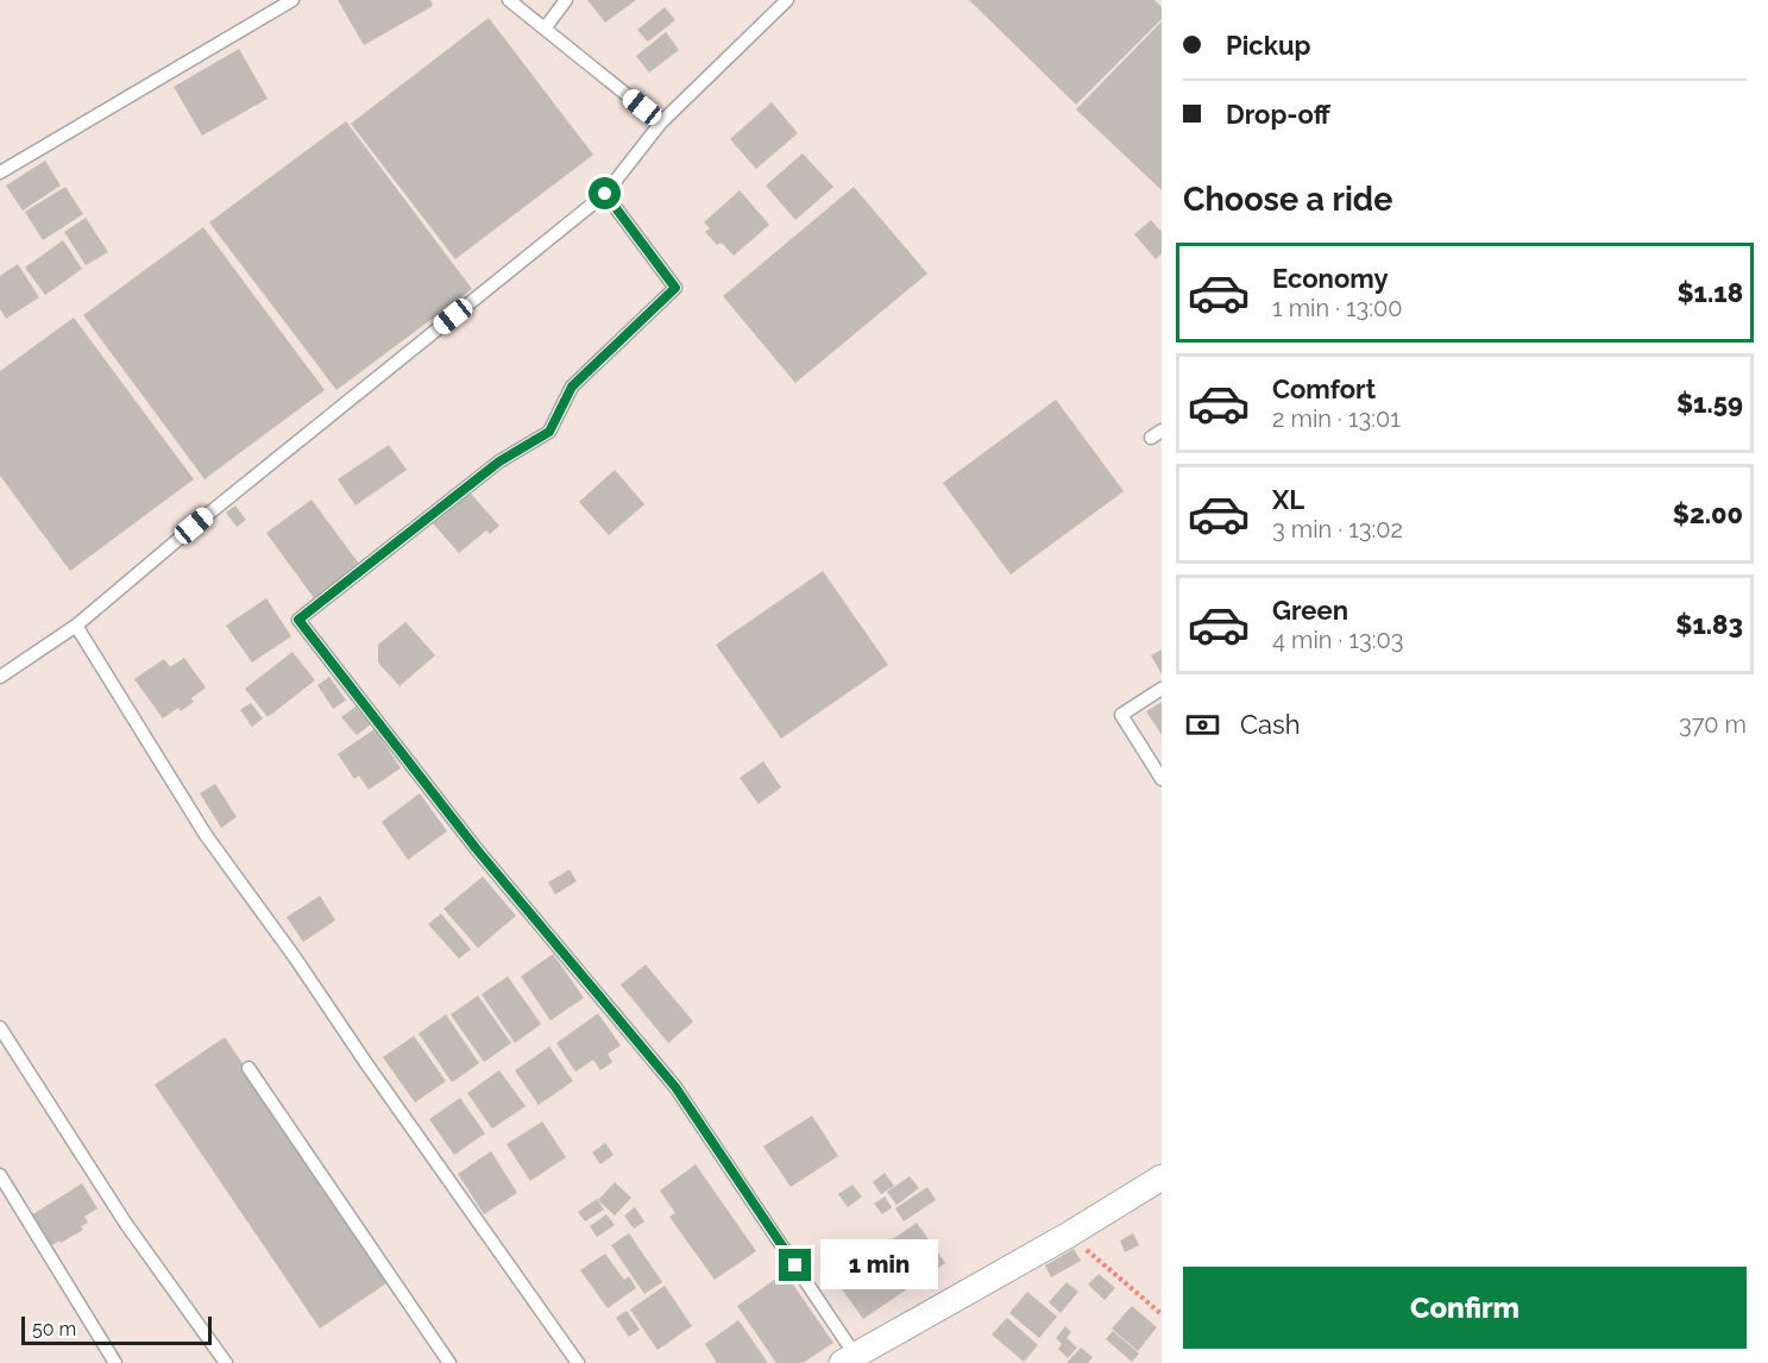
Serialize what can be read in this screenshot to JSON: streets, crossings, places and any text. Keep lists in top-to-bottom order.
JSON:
{
  "scale_bar": "50 m",
  "page": {
    "banner": ["Pickup", "Drop-off"],
    "heading": "Choose a ride",
    "list": [
      {
        "name": "Economy",
        "note": "1 min · 13:00",
        "value": "$1.18"
      },
      {
        "name": "Comfort",
        "note": "2 min · 13:01",
        "value": "$1.59"
      },
      {
        "name": "XL",
        "note": "3 min · 13:02",
        "value": "$2.00"
      },
      {
        "name": "Green",
        "note": "4 min · 13:03",
        "value": "$1.83"
      }
    ],
    "pay": ["Cash", "370 m"],
    "bubble": "1 min",
    "buttons": "Confirm",
    "scale": "50 m"
  }
}
